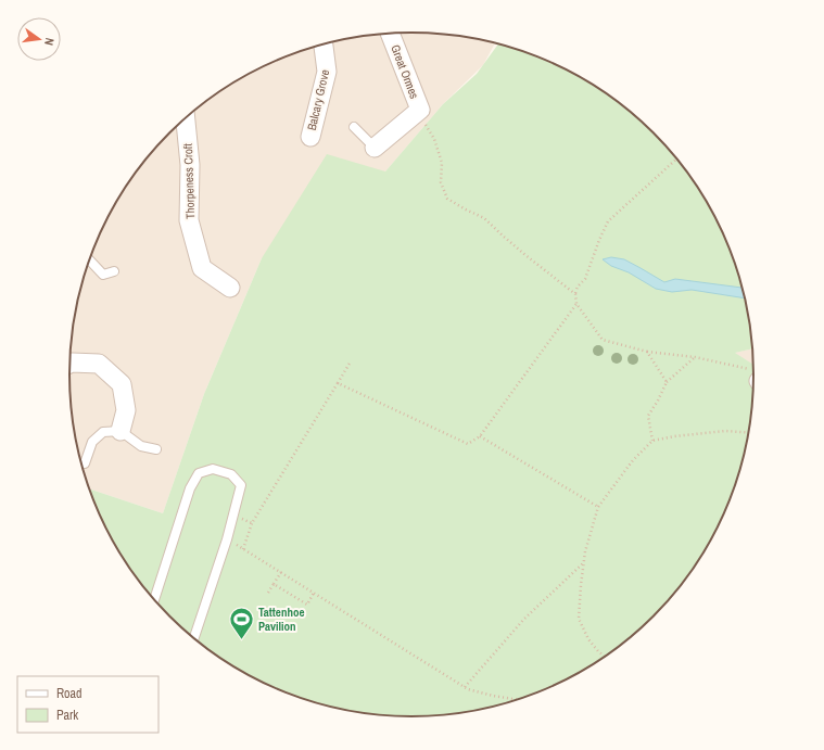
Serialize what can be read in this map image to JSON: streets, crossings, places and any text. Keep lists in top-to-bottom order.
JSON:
{
  "streets": {
    "street": ["Great Ormes", "Balcary Grove", "Thorpeness Croft"]
  },
  "places": {
    "sports": ["Tattenhoe Pavilion"]
  },
  "legend": ["Road", "Park"],
  "north": "right"
}
